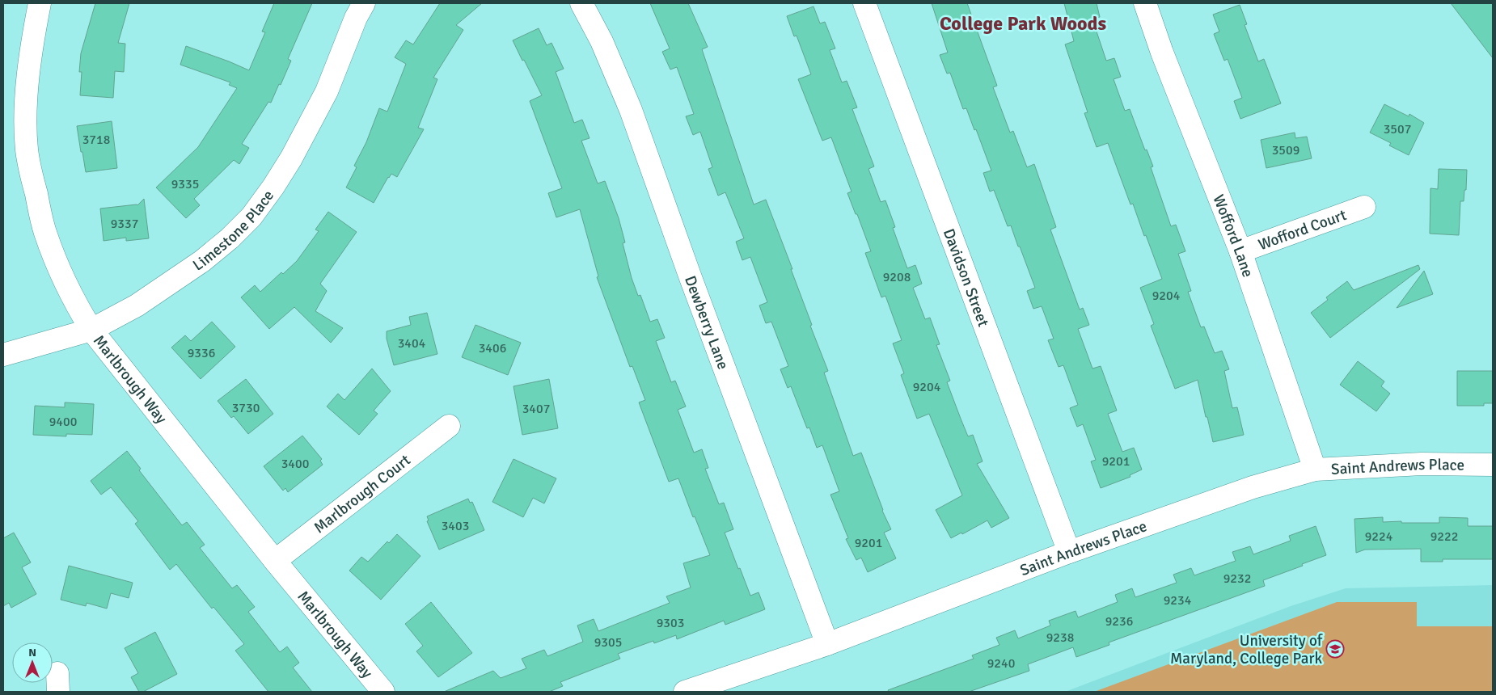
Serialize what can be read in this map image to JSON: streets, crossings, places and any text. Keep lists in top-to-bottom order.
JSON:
{
  "streets": {
    "street": [
      "Limestone Place",
      "Wofford Court",
      "Wofford Lane",
      "Davidson Street",
      "Dewberry Lane",
      "Marlbrough Way",
      "Saint Andrews Place",
      "Marlbrough Court"
    ]
  },
  "crossings": [
    ["Limestone Place", "Marlbrough Way"],
    ["Wofford Court", "Wofford Lane"],
    ["Wofford Lane", "Saint Andrews Place"],
    ["Davidson Street", "Saint Andrews Place"],
    ["Dewberry Lane", "Saint Andrews Place"],
    ["Marlbrough Way", "Marlbrough Court"]
  ],
  "districts": ["College Park Woods"],
  "places": {
    "school or university": ["University of Maryland, College Park"]
  },
  "house_numbers": [
    "3507",
    "3718",
    "3509",
    "9335",
    "9337",
    "9208",
    "9204",
    "3404",
    "3406",
    "9336",
    "9204",
    "3730",
    "3407",
    "9400",
    "9201",
    "3400",
    "3403",
    "9224",
    "9222",
    "9201",
    "9232",
    "9234",
    "9236",
    "9303",
    "9238",
    "9305",
    "9240"
  ],
  "north": "top"
}
